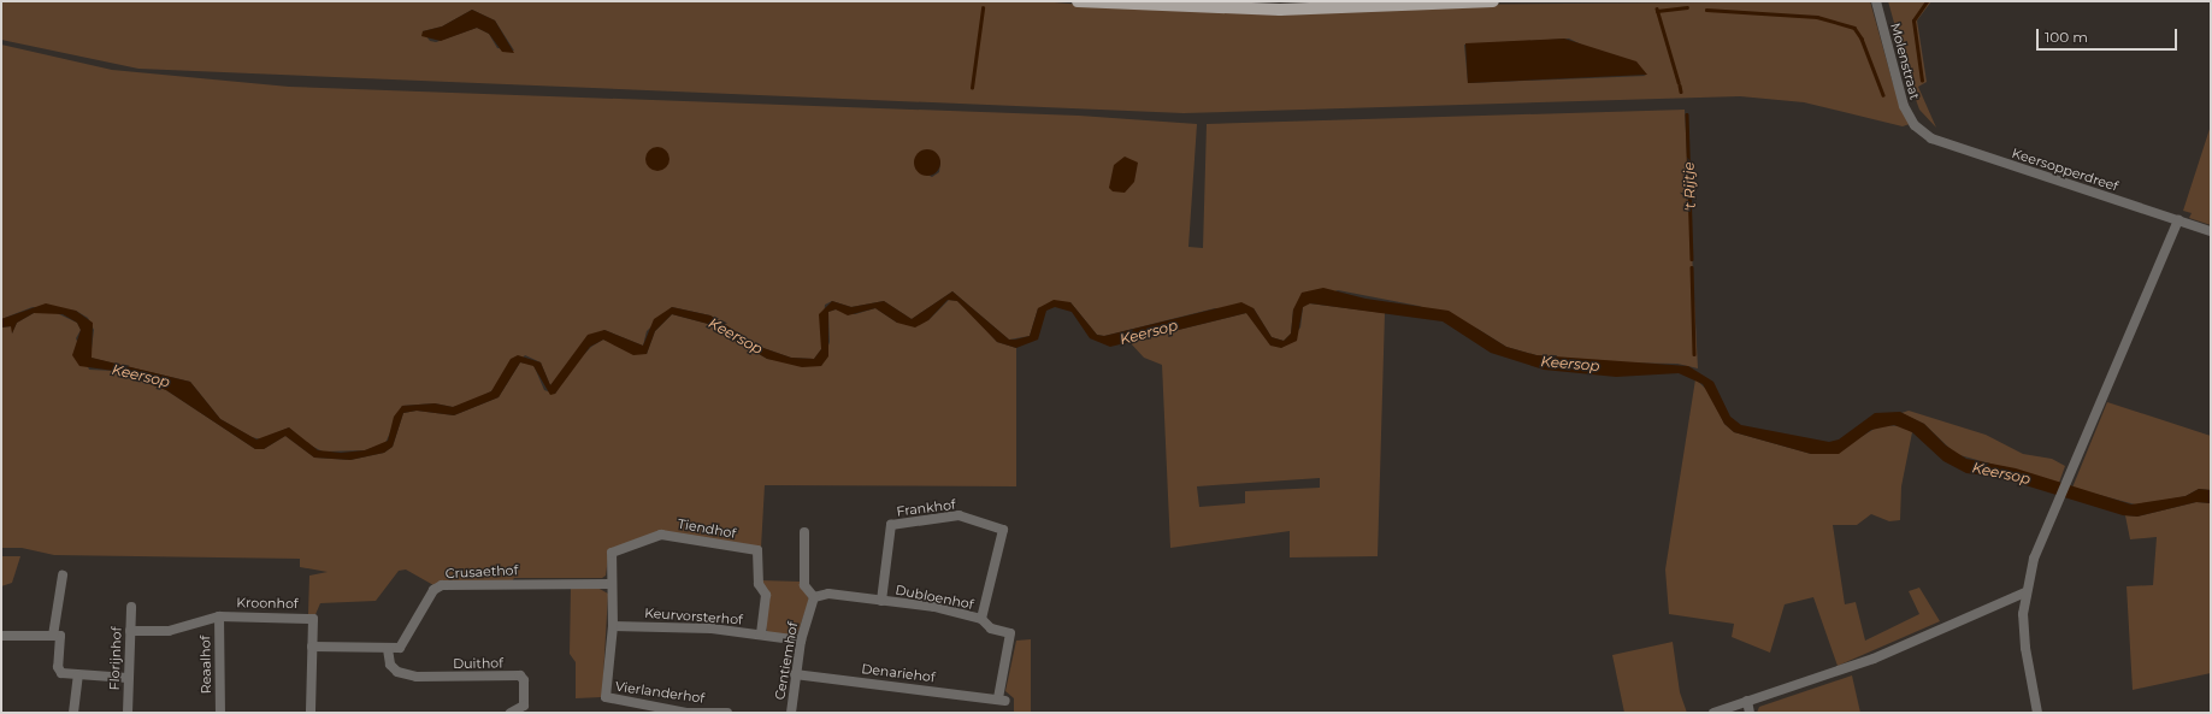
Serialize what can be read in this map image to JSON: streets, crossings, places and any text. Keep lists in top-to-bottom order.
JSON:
{
  "streets": {
    "street": [
      "Molenstraat",
      "Keersopperdreef",
      "Frankhof",
      "Tiendhof",
      "Crusaethof",
      "Dubloenhof",
      "Kroonhof",
      "Keurvorsterhof",
      "Florijnhof",
      "Centiemhof",
      "Duithof",
      "Reaalhof",
      "Denariehof",
      "Vierlanderhof"
    ]
  },
  "crossings": [
    ["Molenstraat", "Keersopperdreef"],
    ["Frankhof", "Dubloenhof"],
    ["Tiendhof", "Crusaethof"],
    ["Tiendhof", "Keurvorsterhof"],
    ["Tiendhof", "Vierlanderhof"],
    ["Crusaethof", "Duithof"],
    ["Dubloenhof", "Centiemhof"],
    ["Dubloenhof", "Denariehof"],
    ["Kroonhof", "Florijnhof"],
    ["Kroonhof", "Reaalhof"],
    ["Keurvorsterhof", "Centiemhof"],
    ["Keurvorsterhof", "Vierlanderhof"],
    ["Centiemhof", "Denariehof"]
  ],
  "water": ["'t Rijtje", "Keersop"],
  "scale_bar": "100 m"
}
